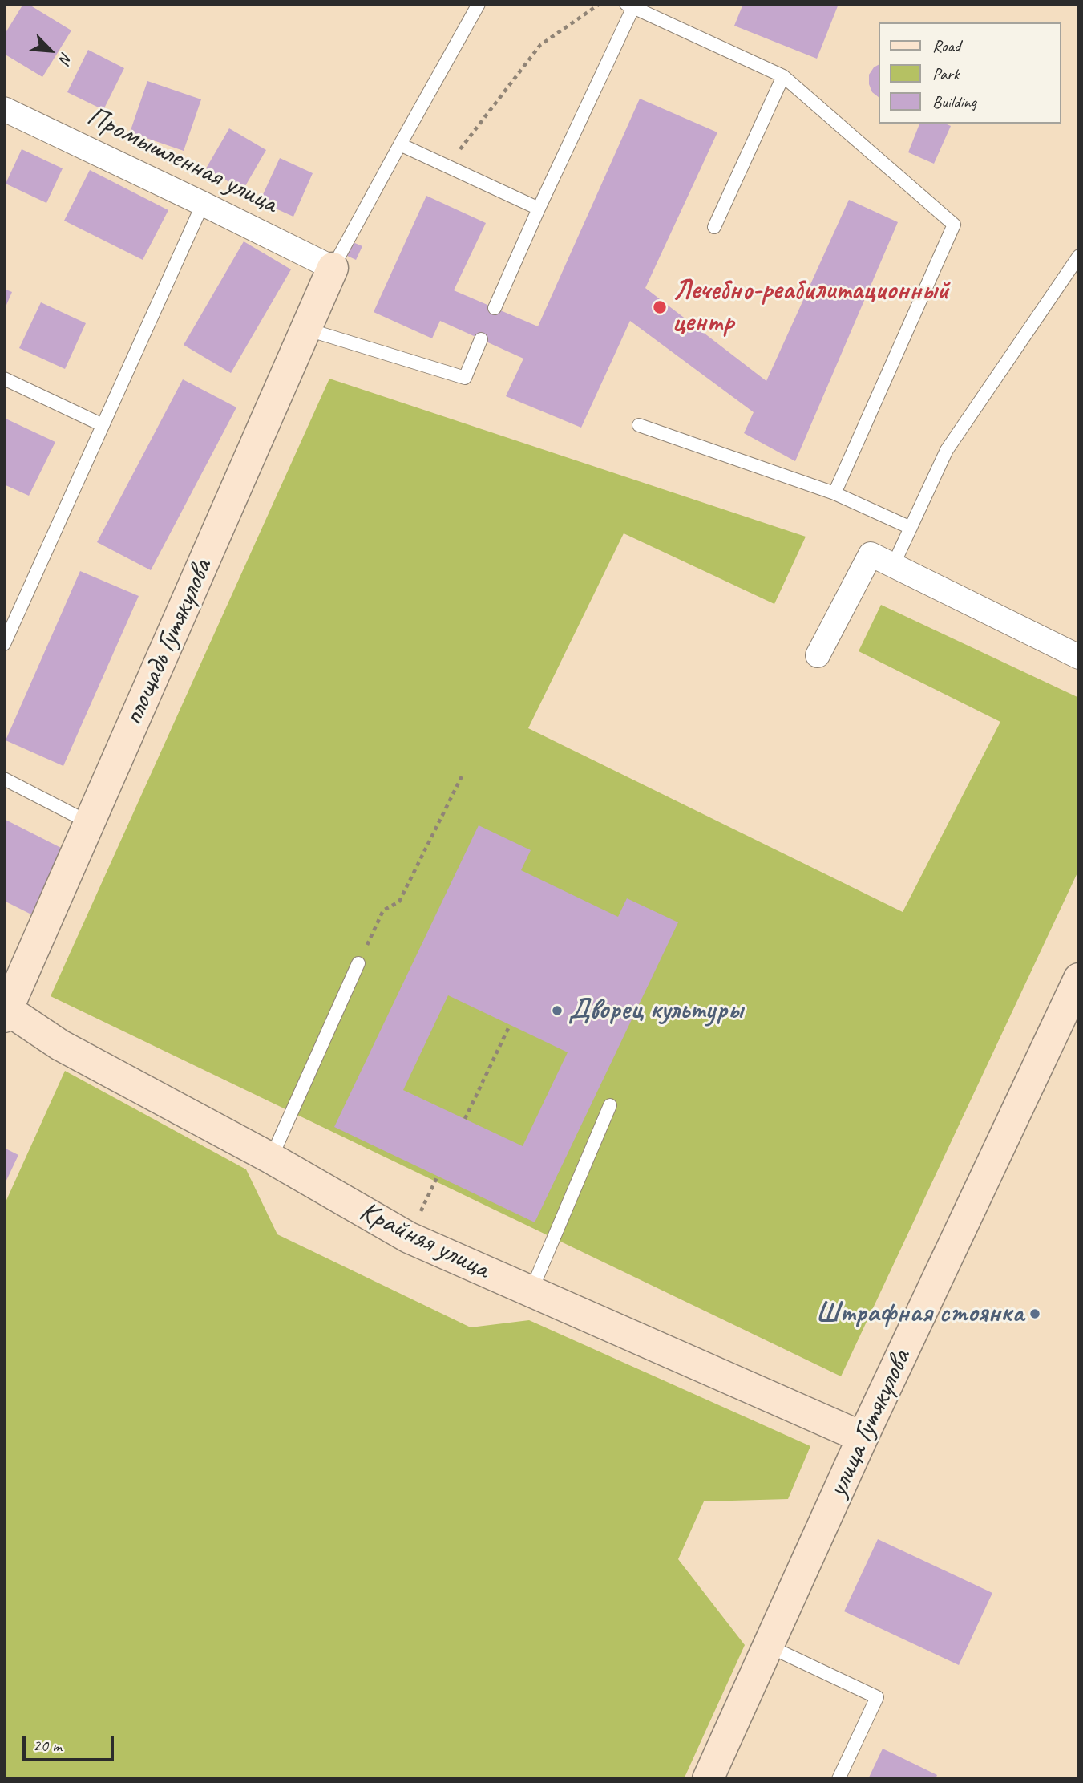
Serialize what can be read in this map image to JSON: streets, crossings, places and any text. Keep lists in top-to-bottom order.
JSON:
{
  "streets": {
    "street": [
      "Промышленная улица",
      "площадь Гутякулова",
      "Крайняя улица",
      "улица Гутякулова"
    ]
  },
  "crossings": [
    ["Промышленная улица", "площадь Гутякулова"],
    ["площадь Гутякулова", "Крайняя улица"],
    ["Крайняя улица", "улица Гутякулова"]
  ],
  "places": ["Лечебно-реабилитационный центр", "Дворец культуры", "Штрафная стоянка"],
  "legend": ["Road", "Park", "Building"],
  "scale_bar": "20 m",
  "north": "bottom right"
}
